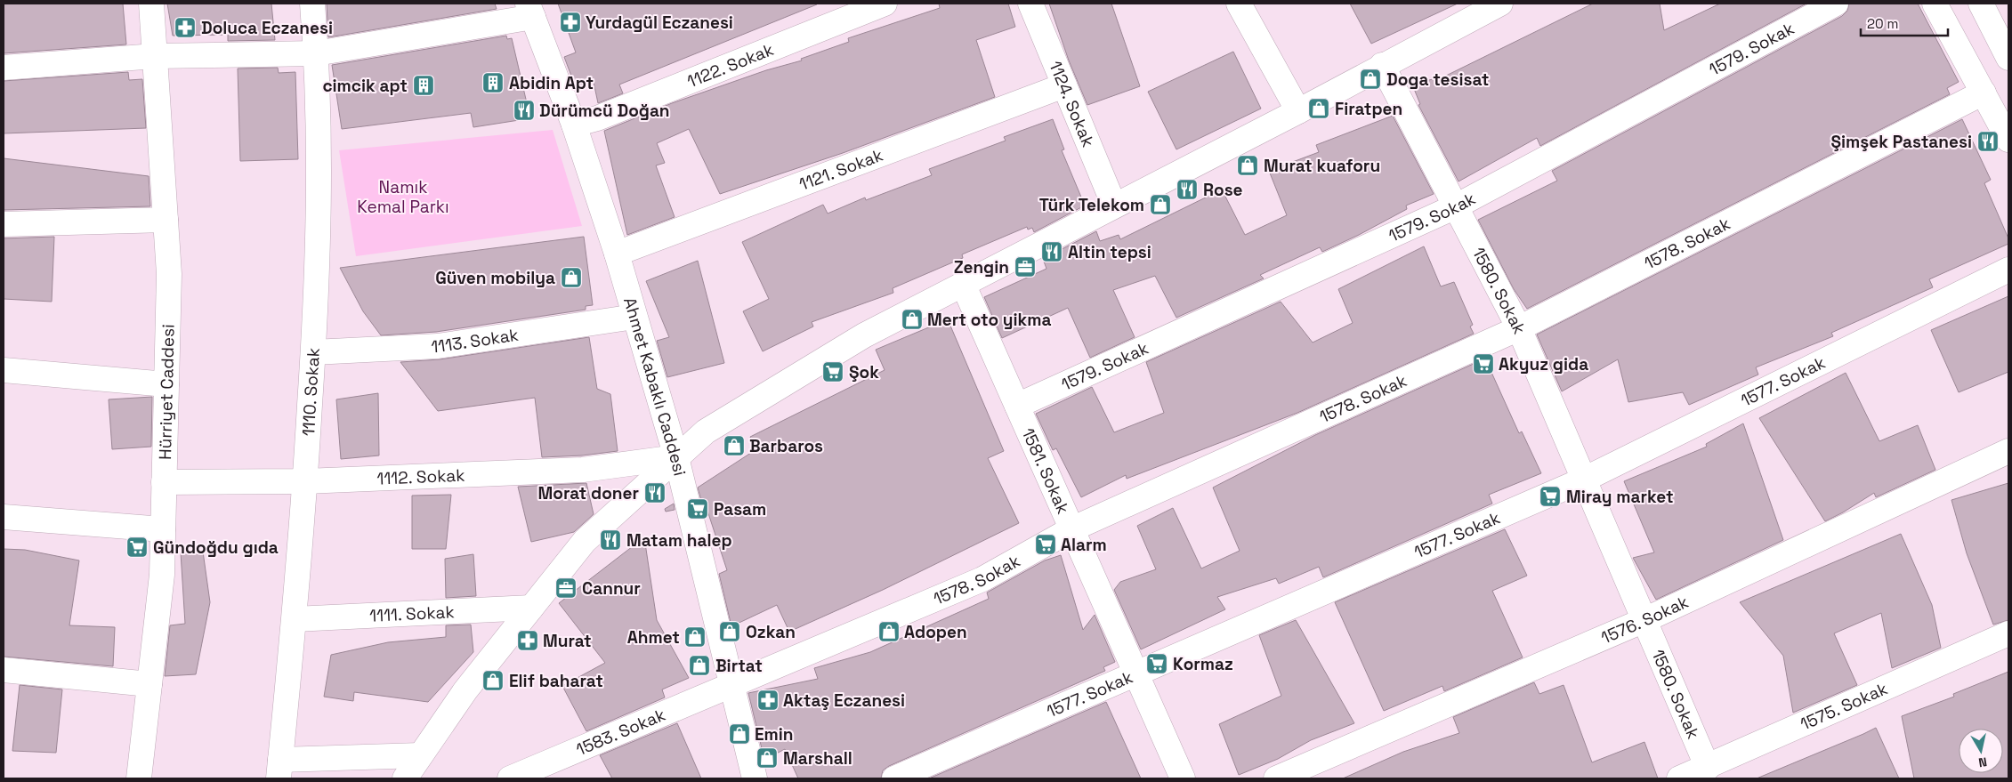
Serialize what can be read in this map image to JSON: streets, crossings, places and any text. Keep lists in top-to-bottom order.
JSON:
{
  "streets": {
    "street": [
      "1579. Sokak",
      "1122. Sokak",
      "1124. Sokak",
      "1121. Sokak",
      "1578. Sokak",
      "1580. Sokak",
      "1113. Sokak",
      "1577. Sokak",
      "Ahmet Kabaklı Caddesi",
      "Hürriyet Caddesi",
      "1110. Sokak",
      "1581. Sokak",
      "1112. Sokak",
      "1111. Sokak",
      "1576. Sokak",
      "1575. Sokak",
      "1583. Sokak"
    ]
  },
  "crossings": [
    ["1579. Sokak", "1580. Sokak"],
    ["1579. Sokak", "1581. Sokak"],
    ["1122. Sokak", "Ahmet Kabaklı Caddesi"],
    ["1124. Sokak", "1121. Sokak"],
    ["1121. Sokak", "Ahmet Kabaklı Caddesi"],
    ["1578. Sokak", "1580. Sokak"],
    ["1578. Sokak", "Ahmet Kabaklı Caddesi"],
    ["1578. Sokak", "1581. Sokak"],
    ["1578. Sokak", "1583. Sokak"],
    ["1580. Sokak", "1577. Sokak"],
    ["1580. Sokak", "1576. Sokak"],
    ["1580. Sokak", "1575. Sokak"],
    ["1113. Sokak", "Ahmet Kabaklı Caddesi"],
    ["1113. Sokak", "1110. Sokak"],
    ["1577. Sokak", "1581. Sokak"],
    ["Ahmet Kabaklı Caddesi", "1112. Sokak"],
    ["Ahmet Kabaklı Caddesi", "1583. Sokak"],
    ["Hürriyet Caddesi", "1112. Sokak"],
    ["1110. Sokak", "1112. Sokak"],
    ["1110. Sokak", "1111. Sokak"]
  ],
  "parks": ["Namık Kemal Parkı"],
  "places": {
    "pharmacy": [
      "Yurdagül Eczanesi",
      "Doluca Eczanesi",
      "Murat",
      "Aktaş Eczanesi"
    ],
    "shop": [
      "Doga tesisat",
      "Firatpen",
      "Murat kuaforu",
      "Türk Telekom",
      "Güven mobilya",
      "Mert oto yikma",
      "Barbaros",
      "Ozkan",
      "Adopen",
      "Ahmet",
      "Birtat",
      "Elif baharat",
      "Emin",
      "Marshall"
    ],
    "building": ["Abidin Apt", "cimcik apt"],
    "restaurant": [
      "Dürümcü Doğan",
      "Şimşek Pastanesi",
      "Rose",
      "Altin tepsi",
      "Morat doner",
      "Matam halep"
    ],
    "office": ["Zengin", "Cannur"],
    "supermarket": [
      "Akyuz gida",
      "Şok",
      "Miray market",
      "Pasam",
      "Alarm",
      "Gündoğdu gıda",
      "Kormaz"
    ]
  },
  "scale_bar": "20 m",
  "north": "bottom"
}
